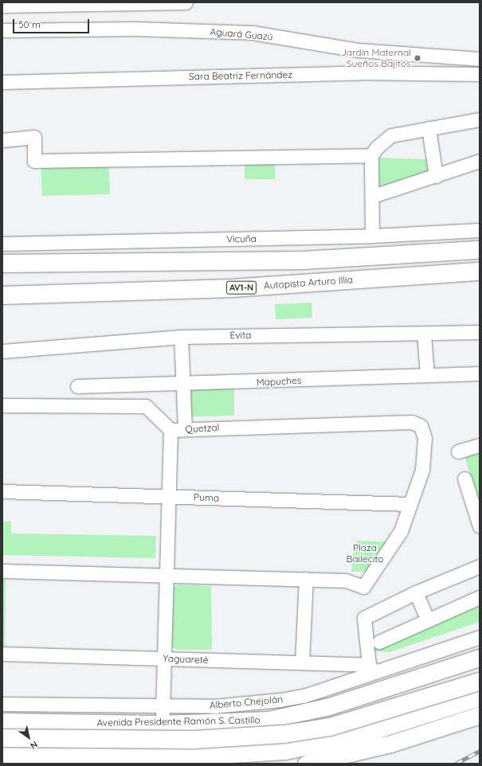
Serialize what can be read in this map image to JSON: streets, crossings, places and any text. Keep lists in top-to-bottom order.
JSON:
{
  "streets": {
    "highway": ["Autopista Arturo Illia", "AV1-N"],
    "main road": ["Avenida Presidente Ramón S. Castillo"],
    "street": [
      "Aguará Guazú",
      "Sara Beatriz Fernández",
      "Vicuña",
      "Evita",
      "Mapuches",
      "Quetzal",
      "Puma",
      "Yaguareté",
      "Alberto Chejolán"
    ]
  },
  "crossings": [
    ["Quetzal", "Puma"],
    ["Yaguareté", "Alberto Chejolán"]
  ],
  "parks": ["Plaza Bailecito"],
  "places": ["Jardín Maternal Sueños Bajitos"],
  "scale_bar": "50 m",
  "north": "bottom right"
}
